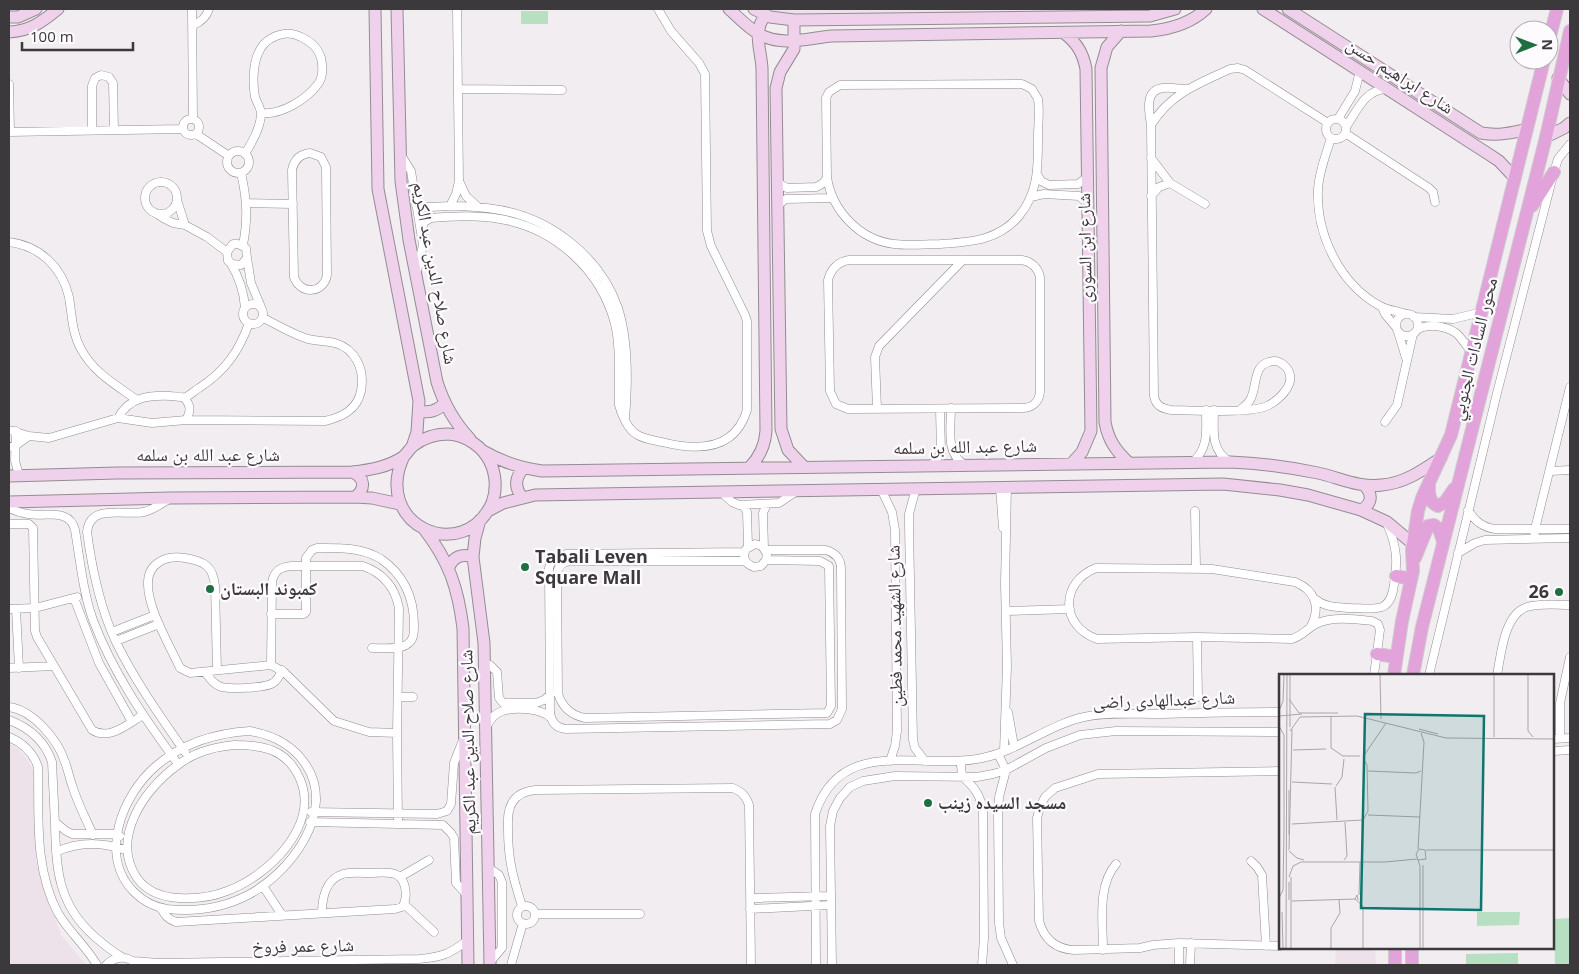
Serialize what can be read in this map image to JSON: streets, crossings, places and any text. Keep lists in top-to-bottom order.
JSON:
{
  "streets": {
    "main road": [
      "شارع ابراهيم حسن",
      "شارع ابن السورى",
      "شارع صلاح الدين عبد الكريم",
      "محور السادات الجنوبي",
      "شارع عبد الله بن سلمه"
    ],
    "street": ["شارع الشهيد محمد فطين", "شارع عبدالهادى راضى", "شارع عمر فروخ"]
  },
  "crossings": [
    ["شارع ابراهيم حسن", "محور السادات الجنوبي"],
    ["شارع ابن السورى", "شارع عبد الله بن سلمه"],
    ["شارع صلاح الدين عبد الكريم", "شارع عبد الله بن سلمه"],
    ["شارع صلاح الدين عبد الكريم", "شارع عمر فروخ"],
    ["محور السادات الجنوبي", "شارع عبد الله بن سلمه"],
    ["شارع الشهيد محمد فطين", "شارع عبدالهادى راضى"]
  ],
  "places": [
    "Tabali Leven Square Mall",
    "كمبوند البستان",
    "26",
    "مسجد السيده زينب"
  ],
  "scale_bar": "100 m",
  "north": "right"
}
